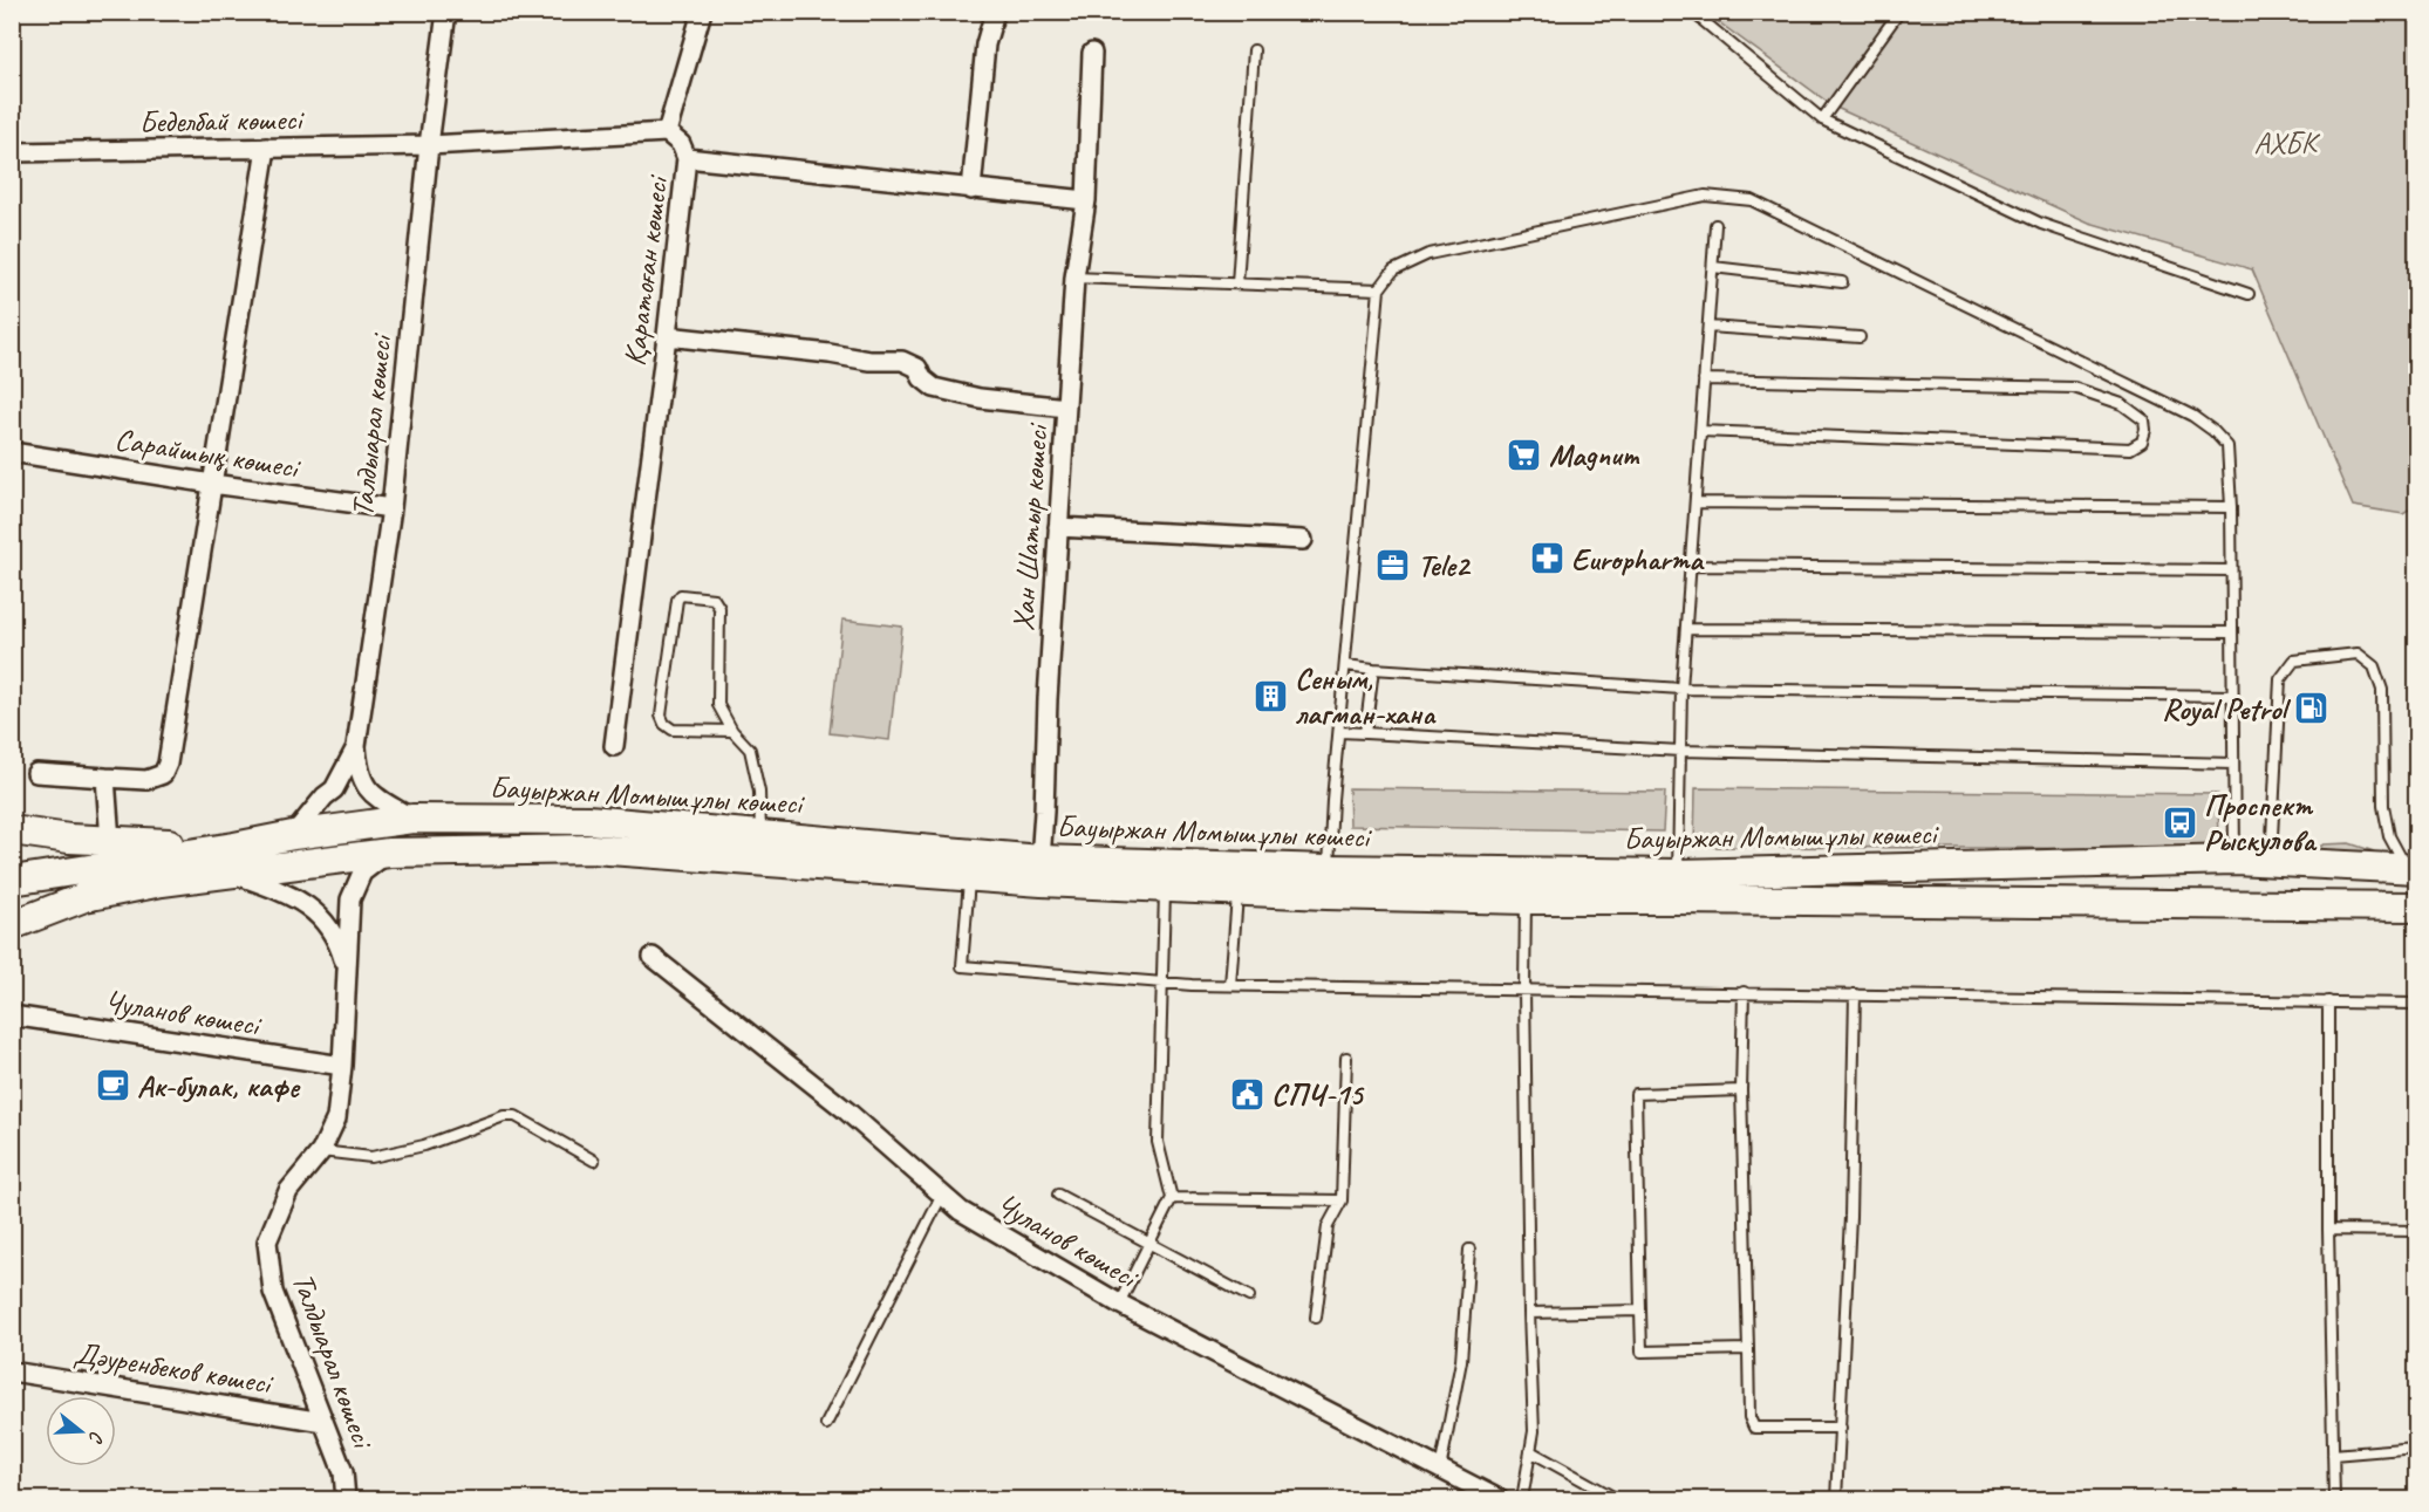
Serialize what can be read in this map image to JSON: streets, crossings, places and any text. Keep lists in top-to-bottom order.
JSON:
{
  "streets": {
    "main road": ["Бауыржан Момышұлы көшесі"],
    "street": [
      "Беделбай көшесі",
      "Қаратоған көшесі",
      "Талдыарал көшесі",
      "Сарайшық көшесі",
      "Хан Шатыр көшесі",
      "Чуланов көшесі",
      "Дәуренбеков көшесі"
    ]
  },
  "crossings": [
    ["Беделбай көшесі", "Талдыарал көшесі"],
    ["Қаратоған көшесі", "Хан Шатыр көшесі"],
    ["Талдыарал көшесі", "Сарайшық көшесі"],
    ["Талдыарал көшесі", "Бауыржан Момышұлы көшесі"],
    ["Талдыарал көшесі", "Чуланов көшесі"],
    ["Талдыарал көшесі", "Дәуренбеков көшесі"],
    ["Хан Шатыр көшесі", "Бауыржан Момышұлы көшесі"]
  ],
  "parks": ["АХБК"],
  "places": {
    "supermarket": ["Magnum"],
    "pharmacy": ["Europharma"],
    "office": ["Tele2"],
    "building": ["Сеным, лагман-хана"],
    "fuel station": ["Royal Petrol"],
    "bus stop": ["Проспект Рыскулова"],
    "cafe": ["Ак-булак, кафе"],
    "public building": ["СПЧ-15"]
  },
  "north": "right"
}
